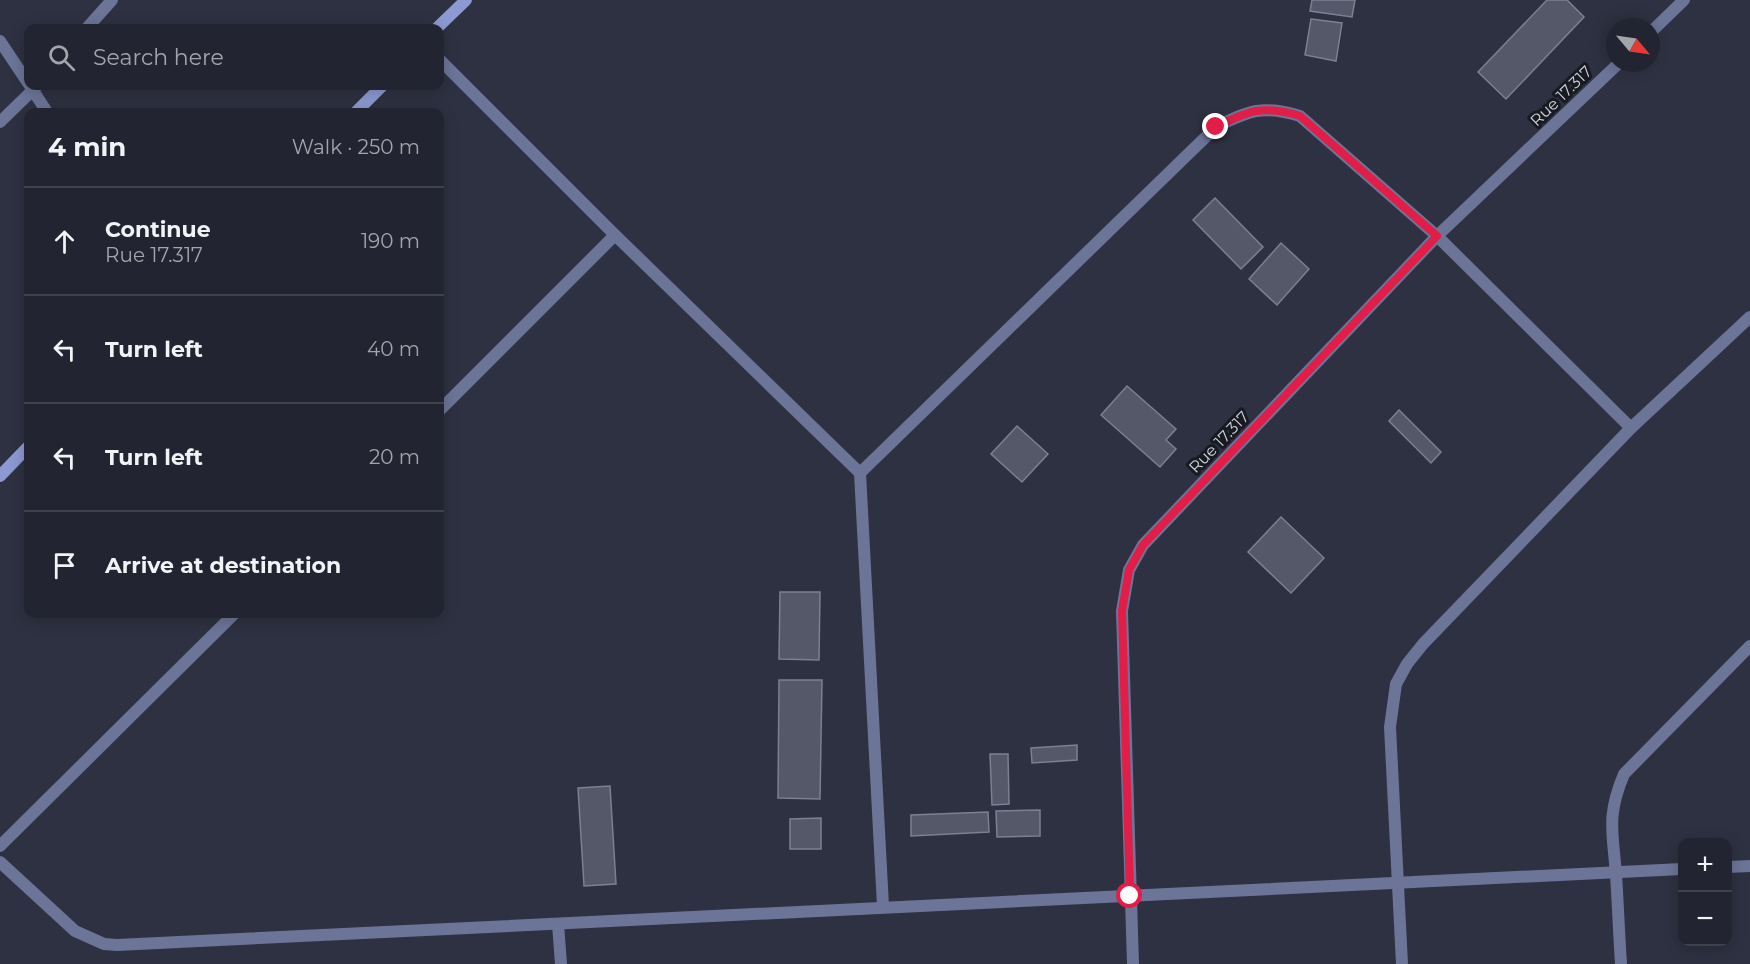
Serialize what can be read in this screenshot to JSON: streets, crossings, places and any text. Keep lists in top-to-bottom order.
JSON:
{
  "streets": {
    "street": ["Rue 17.317"]
  },
  "north": "bottom right",
  "page": {
    "search": "Search here",
    "heading": ["4 min", "Walk · 250 m"],
    "list": [
      ["Continue", "Rue 17.317", "190 m"],
      ["Turn left", "40 m"],
      ["Turn left", "20 m"],
      "Arrive at destination"
    ],
    "map_buttons": ["+", "−"]
  }
}
